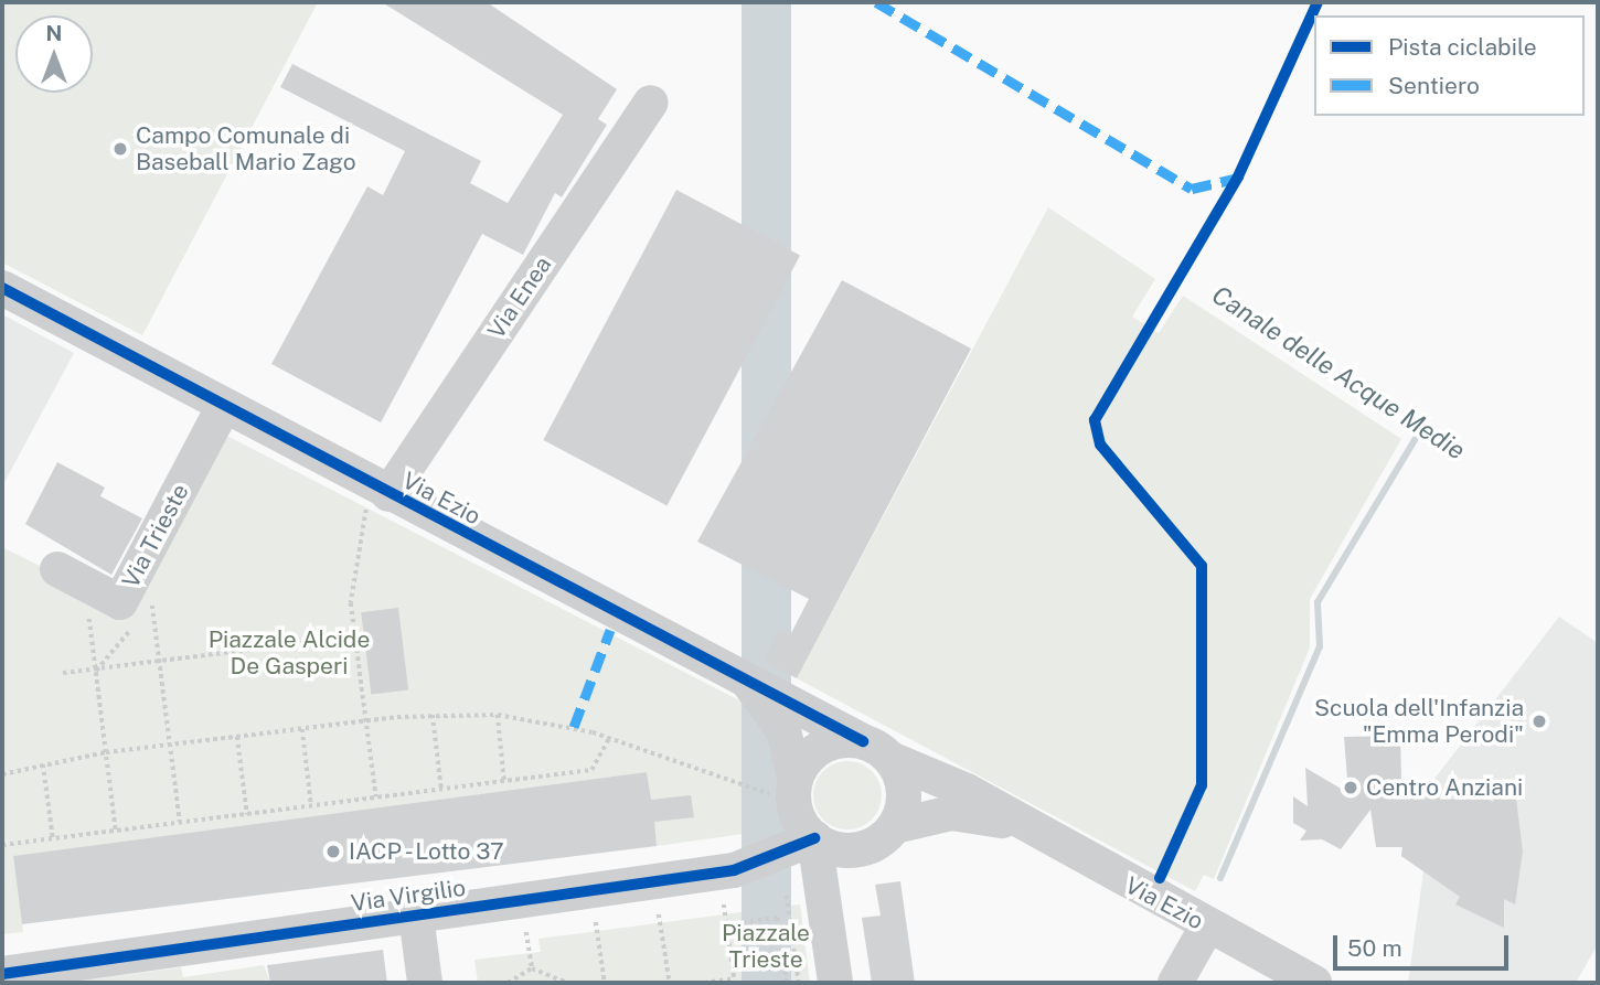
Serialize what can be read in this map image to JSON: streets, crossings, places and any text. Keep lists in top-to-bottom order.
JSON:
{
  "streets": {
    "street": [
      "Via Enea",
      "Via Ezio",
      "Via Trieste",
      "Via Virgilio"
    ]
  },
  "crossings": [
    ["Via Enea", "Via Ezio"],
    ["Via Ezio", "Via Trieste"],
    ["Via Ezio", "Via Virgilio"]
  ],
  "water": ["Canale delle Acque Medie"],
  "parks": ["Piazzale Alcide De Gasperi", "Piazzale Trieste"],
  "places": [
    "Campo Comunale di Baseball Mario Zago",
    "Scuola dell'Infanzia \"Emma Perodi\"",
    "Centro Anziani",
    "IACP - Lotto 37"
  ],
  "legend": ["Pista ciclabile", "Sentiero"],
  "scale_bar": "50 m",
  "north": "top"
}
